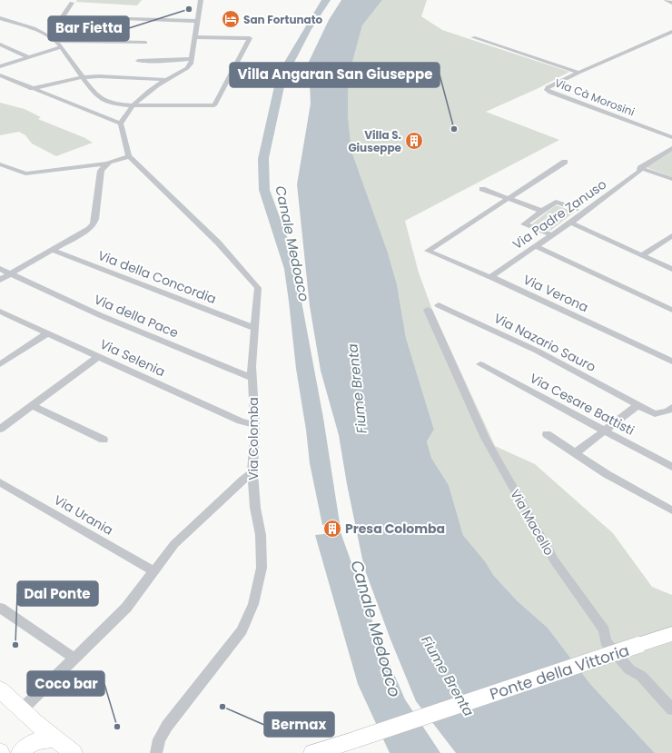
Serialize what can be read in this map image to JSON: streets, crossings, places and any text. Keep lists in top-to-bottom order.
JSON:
{
  "streets": {
    "main road": ["Ponte della Vittoria"],
    "street": [
      "Via Cà Morosini",
      "Via Padre Zanuso",
      "Via della Concordia",
      "Via Verona",
      "Via della Pace",
      "Via Nazario Sauro",
      "Via Selenia",
      "Via Cesare Battisti",
      "Via Colomba",
      "Via Urania",
      "Via Macello"
    ]
  },
  "crossings": [
    ["Via Padre Zanuso", "Via Verona"],
    ["Via della Concordia", "Via Colomba"],
    ["Via della Pace", "Via Colomba"],
    ["Via Nazario Sauro", "Via Macello"],
    ["Via Selenia", "Via Colomba"]
  ],
  "water": ["Canale Medoaco", "Fiume Brenta"],
  "places": {
    "other": [
      "Bar Fietta",
      "Villa Angaran San Giuseppe",
      "Dal Ponte",
      "Bermax",
      "Coco bar"
    ],
    "hotel": ["San Fortunato"],
    "building": ["Villa S. Giuseppe", "Presa Colomba"]
  }
}
